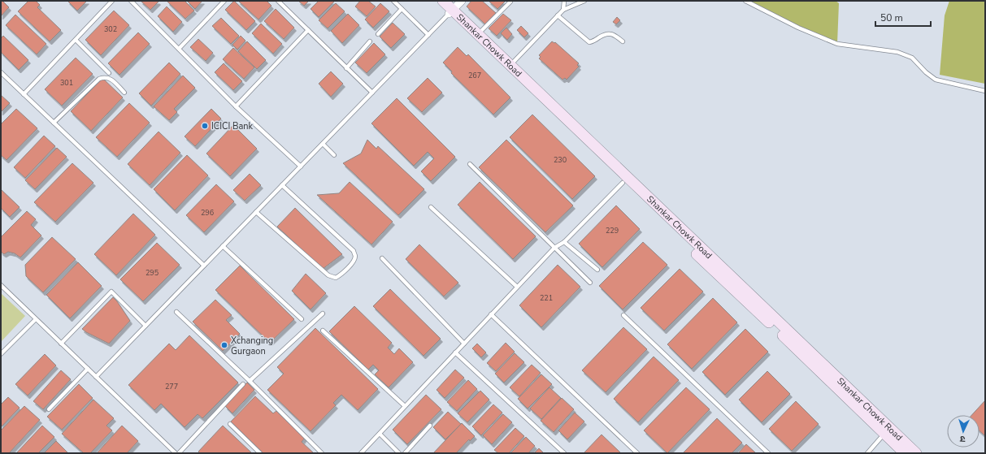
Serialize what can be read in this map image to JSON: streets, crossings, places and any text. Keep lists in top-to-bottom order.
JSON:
{
  "streets": {
    "main road": ["Shankar Chowk Road"]
  },
  "places": ["ICICI Bank", "Xchanging Gurgaon"],
  "house_numbers": [
    "302",
    "267",
    "301",
    "230",
    "296",
    "229",
    "295",
    "221",
    "277"
  ],
  "scale_bar": "50 m",
  "north": "bottom"
}
